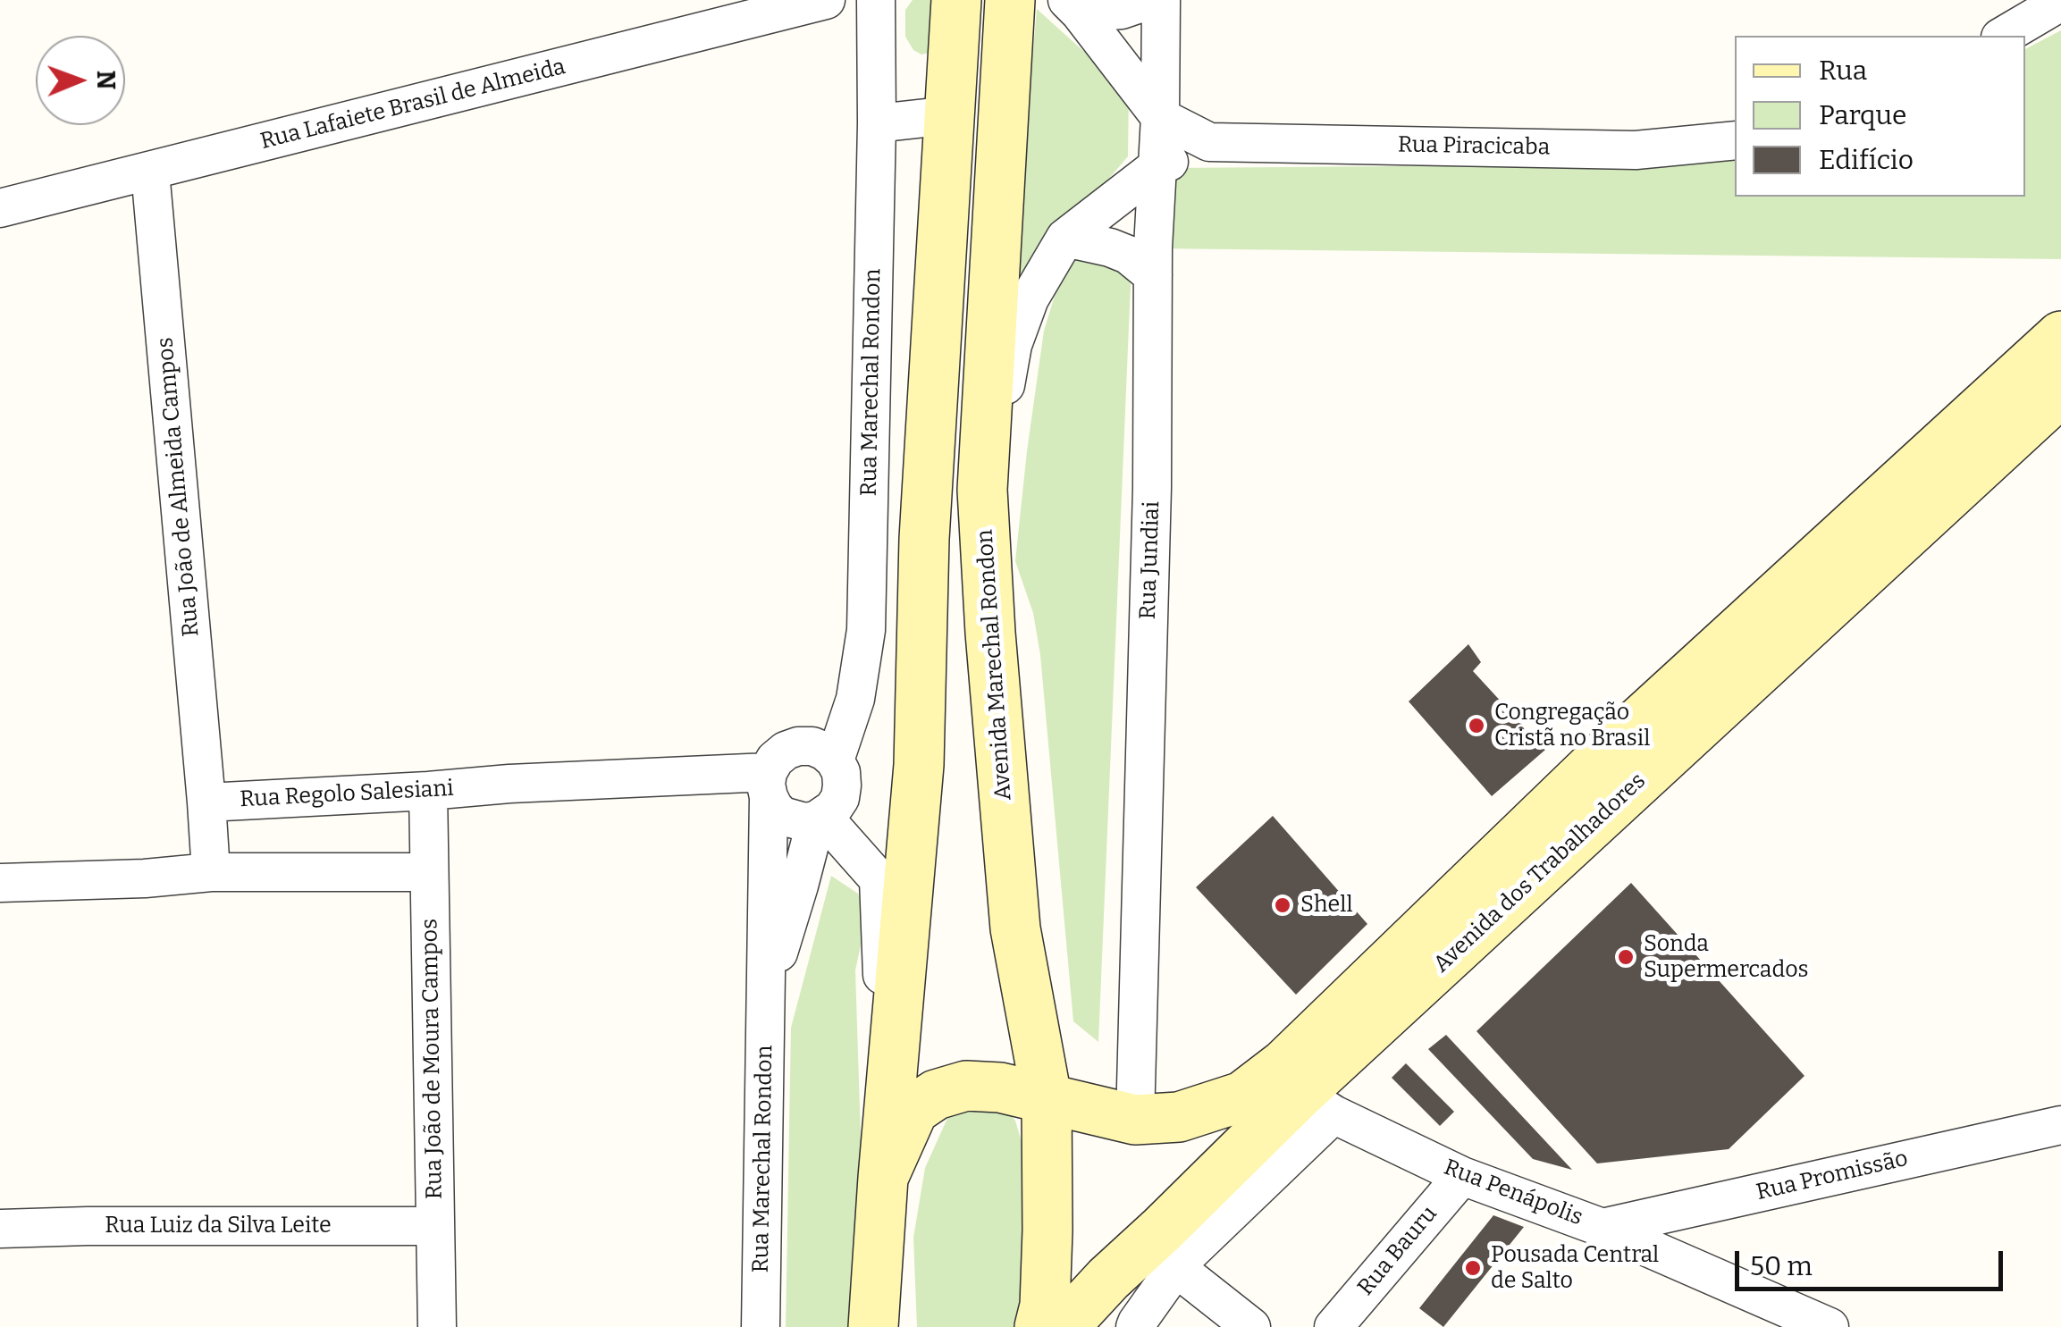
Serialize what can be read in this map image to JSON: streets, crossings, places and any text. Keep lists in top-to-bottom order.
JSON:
{
  "streets": {
    "main road": ["Avenida Marechal Rondon", "Avenida dos Trabalhadores"],
    "street": [
      "Rua Lafaiete Brasil de Almeida",
      "Rua Piracicaba",
      "Rua Marechal Rondon",
      "Rua João de Almeida Campos",
      "Rua Jundiai",
      "Rua Regolo Salesiani",
      "Rua João de Moura Campos",
      "Rua Promissão",
      "Rua Penápolis",
      "Rua Luiz da Silva Leite",
      "Rua Bauru"
    ]
  },
  "crossings": [
    ["Rua Lafaiete Brasil de Almeida", "Rua João de Almeida Campos"],
    ["Rua Piracicaba", "Rua Jundiai"],
    ["Rua Marechal Rondon", "Rua Regolo Salesiani"],
    ["Rua João de Almeida Campos", "Rua Regolo Salesiani"],
    ["Rua Jundiai", "Avenida dos Trabalhadores"],
    ["Avenida Marechal Rondon", "Avenida dos Trabalhadores"],
    ["Rua Regolo Salesiani", "Rua João de Moura Campos"],
    ["Avenida dos Trabalhadores", "Rua Penápolis"],
    ["Rua João de Moura Campos", "Rua Luiz da Silva Leite"],
    ["Rua Promissão", "Rua Penápolis"],
    ["Rua Penápolis", "Rua Bauru"]
  ],
  "places": [
    "Congregação Cristã no Brasil",
    "Shell",
    "Sonda Supermercados",
    "Pousada Central de Salto"
  ],
  "legend": ["Rua", "Parque", "Edifício"],
  "scale_bar": "50 m",
  "north": "right"
}
